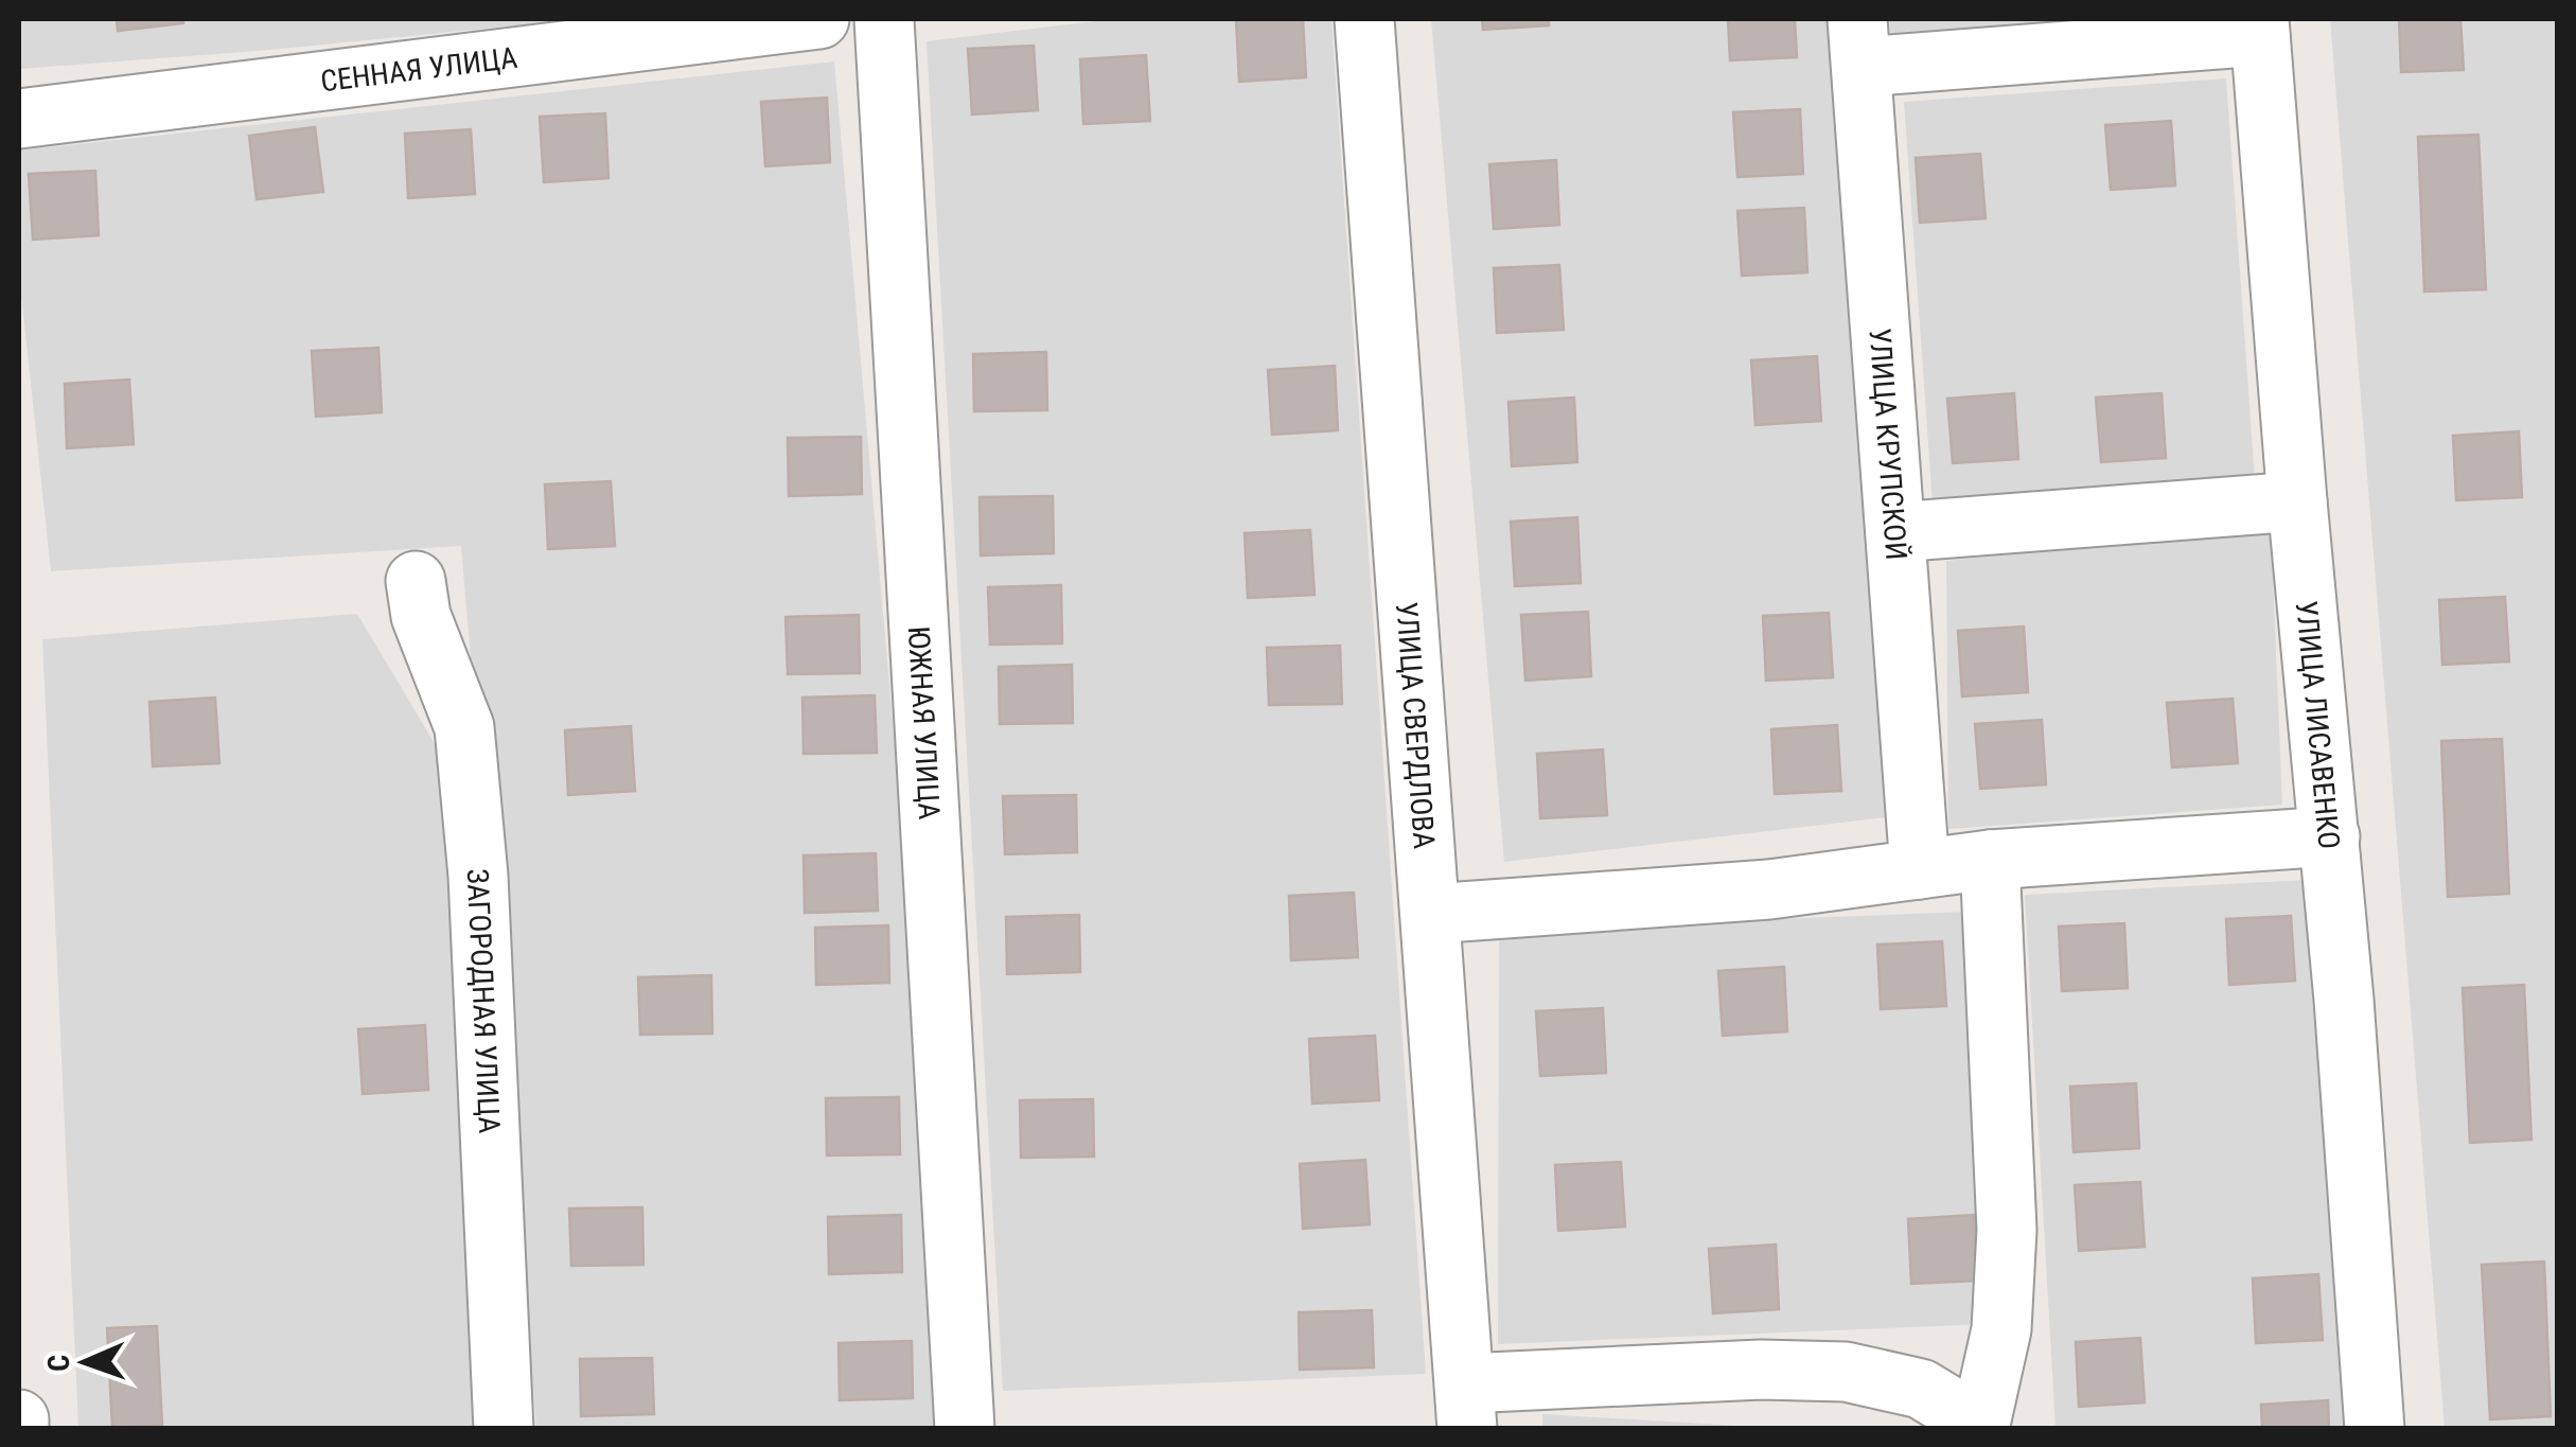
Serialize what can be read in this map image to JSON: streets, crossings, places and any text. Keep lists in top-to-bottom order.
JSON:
{
  "streets": {
    "street": [
      "СЕННАЯ УЛИЦА",
      "УЛИЦА КРУПСКОЙ",
      "УЛИЦА СВЕРДЛОВА",
      "УЛИЦА ЛИСАВЕНКО",
      "ЮЖНАЯ УЛИЦА",
      "ЗАГОРОДНАЯ УЛИЦА"
    ]
  },
  "north": "left"
}
